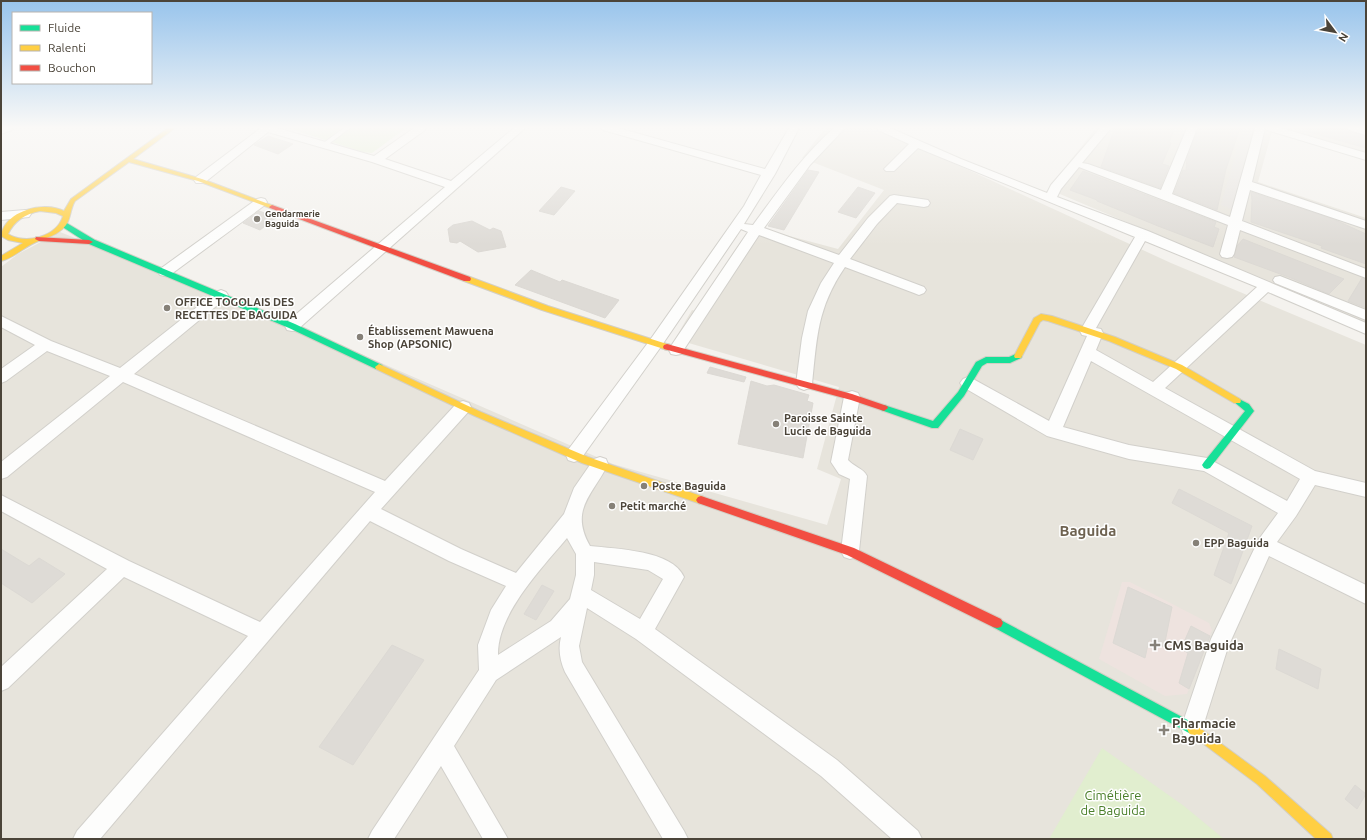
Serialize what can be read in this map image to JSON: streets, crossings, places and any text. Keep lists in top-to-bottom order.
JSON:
{
  "districts": ["Baguida"],
  "parks": ["Cimétière de Baguida"],
  "places": {
    "other": [
      "Gendarmerie Baguida",
      "OFFICE TOGOLAIS DES RECETTES DE BAGUIDA",
      "Établissement Mawuena Shop (APSONIC)",
      "Paroisse Sainte Lucie de Baguida",
      "Poste Baguida",
      "Petit marché",
      "EPP Baguida"
    ],
    "health": ["CMS Baguida", "Pharmacie Baguida"]
  },
  "legend": ["Fluide", "Ralenti", "Bouchon"],
  "north": "bottom right"
}
